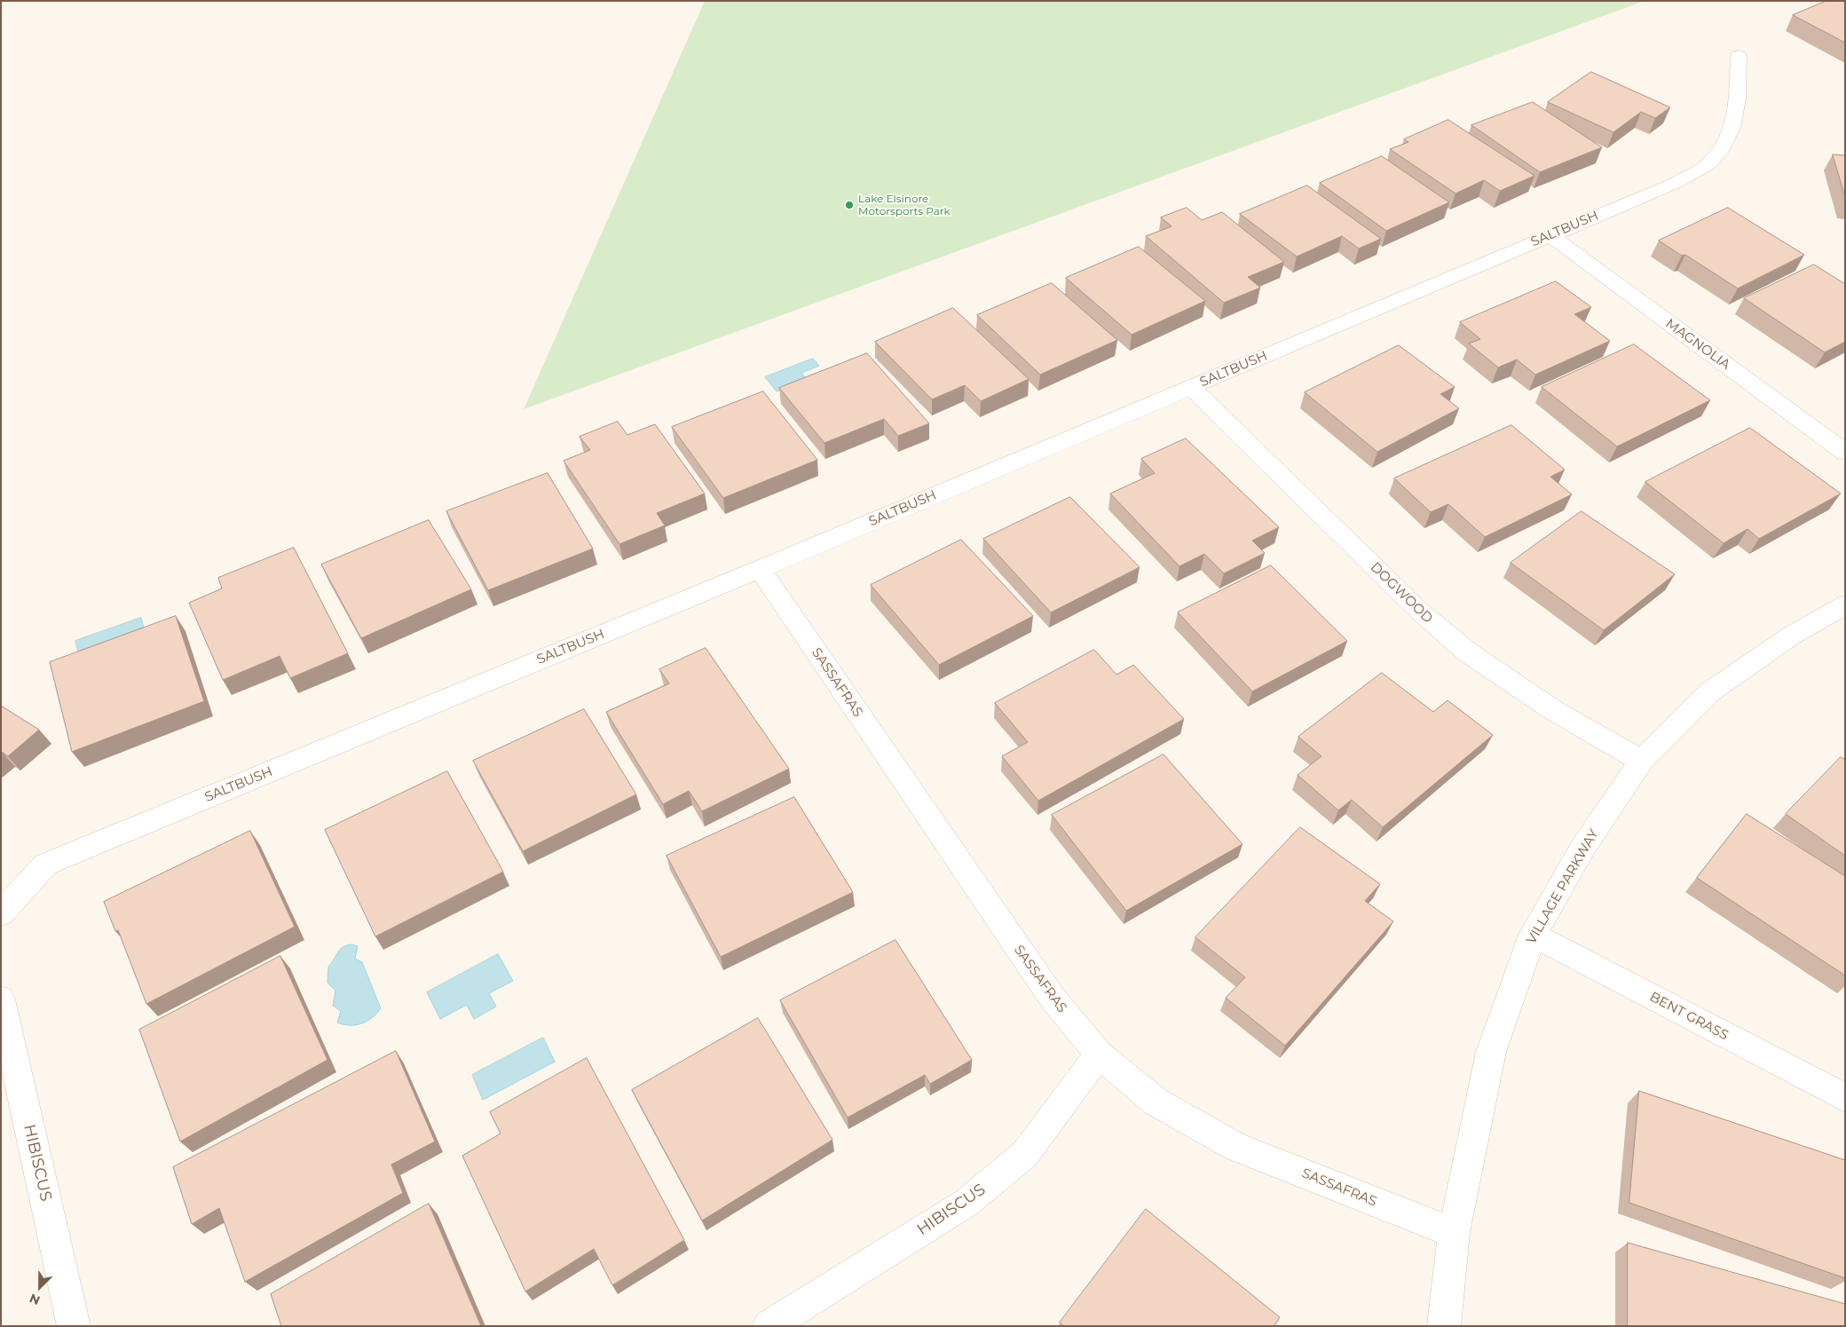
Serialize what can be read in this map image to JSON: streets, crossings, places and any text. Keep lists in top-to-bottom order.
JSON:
{
  "streets": {
    "street": [
      "SALTBUSH",
      "MAGNOLIA",
      "DOGWOOD",
      "SASSAFRAS",
      "VILLAGE PARKWAY",
      "BENT GRASS",
      "HIBISCUS"
    ]
  },
  "crossings": [
    ["SALTBUSH", "MAGNOLIA"],
    ["SALTBUSH", "DOGWOOD"],
    ["SALTBUSH", "SASSAFRAS"],
    ["DOGWOOD", "VILLAGE PARKWAY"],
    ["SASSAFRAS", "VILLAGE PARKWAY"],
    ["SASSAFRAS", "HIBISCUS"],
    ["VILLAGE PARKWAY", "BENT GRASS"]
  ],
  "places": ["Lake Elsinore Motorsports Park"],
  "north": "bottom left"
}
